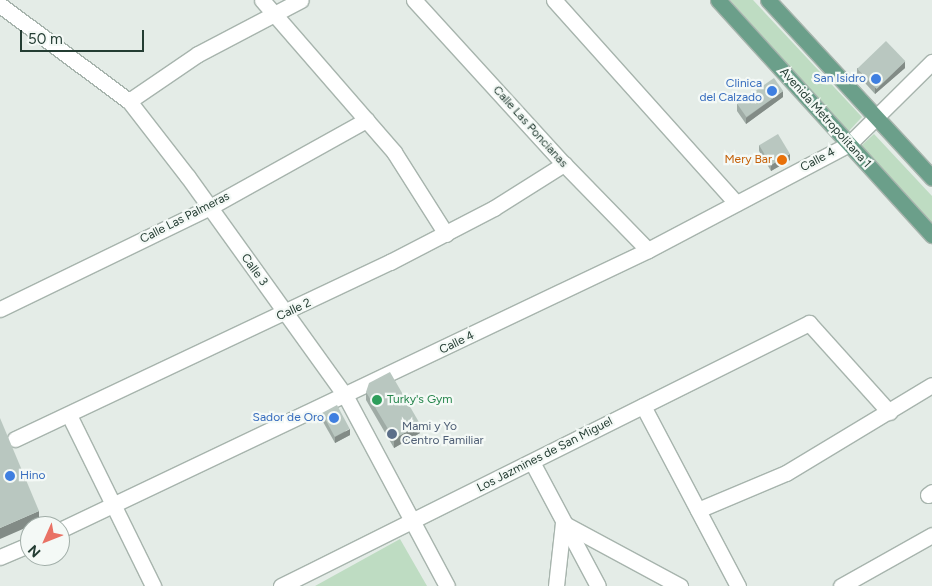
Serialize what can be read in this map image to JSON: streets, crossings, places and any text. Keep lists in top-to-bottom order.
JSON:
{
  "streets": {
    "main road": ["Avenida Metropolitana 1"],
    "street": [
      "Calle Las Poncianas",
      "Calle 4",
      "Calle Las Palmeras",
      "Calle 3",
      "Calle 2",
      "Los Jazmines de San Miguel"
    ]
  },
  "crossings": [
    ["Avenida Metropolitana 1", "Calle 4"],
    ["Calle Las Poncianas", "Calle 4"],
    ["Calle Las Poncianas", "Calle 2"],
    ["Calle 4", "Calle 3"],
    ["Calle Las Palmeras", "Calle 3"],
    ["Calle 3", "Calle 2"],
    ["Calle 3", "Los Jazmines de San Miguel"]
  ],
  "places": [
    "San Isidro",
    "Clinica del Calzado",
    "Mery Bar",
    "Turky's Gym",
    "Sador de Oro",
    "Mami y Yo Centro Familiar",
    "Hino"
  ],
  "scale_bar": "50 m",
  "north": "bottom left"
}
